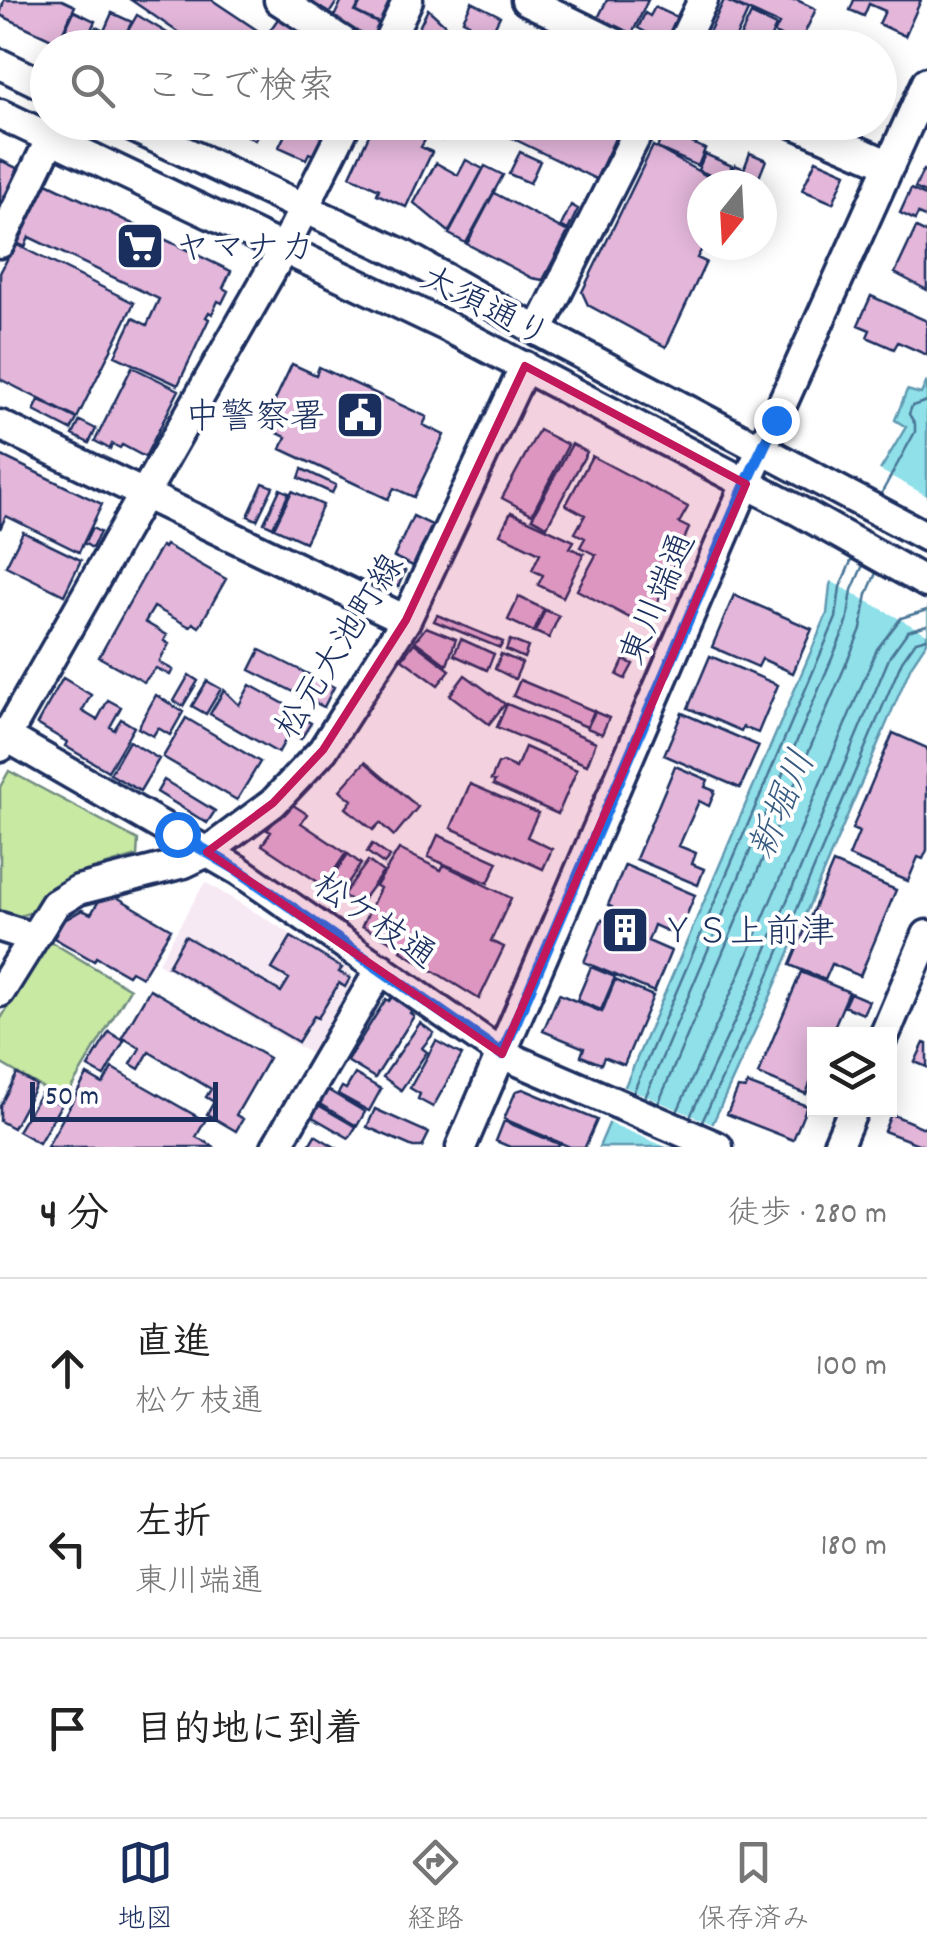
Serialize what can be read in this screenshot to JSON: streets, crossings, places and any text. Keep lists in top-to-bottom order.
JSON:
{
  "streets": {
    "street": [
      "大須通り",
      "東川端通",
      "松元大池町線",
      "松ケ枝通"
    ]
  },
  "crossings": [
    ["大須通り", "東川端通"],
    ["大須通り", "松元大池町線"],
    ["東川端通", "松ケ枝通"],
    ["松元大池町線", "松ケ枝通"]
  ],
  "water": ["新堀川"],
  "places": {
    "supermarket": ["ヤマナカ"],
    "public building": ["中警察署"],
    "building": ["ＹＳ上前津"]
  },
  "scale_bar": "50 m",
  "north": "bottom",
  "page": {
    "search": "ここで検索",
    "scale": "50 m",
    "heading": ["4 分", "徒歩 · 280 m"],
    "list": [
      ["直進", "松ケ枝通", "100 m"],
      ["左折", "東川端通", "180 m"],
      "目的地に到着"
    ],
    "nav": ["地図", "経路", "保存済み"]
  }
}
